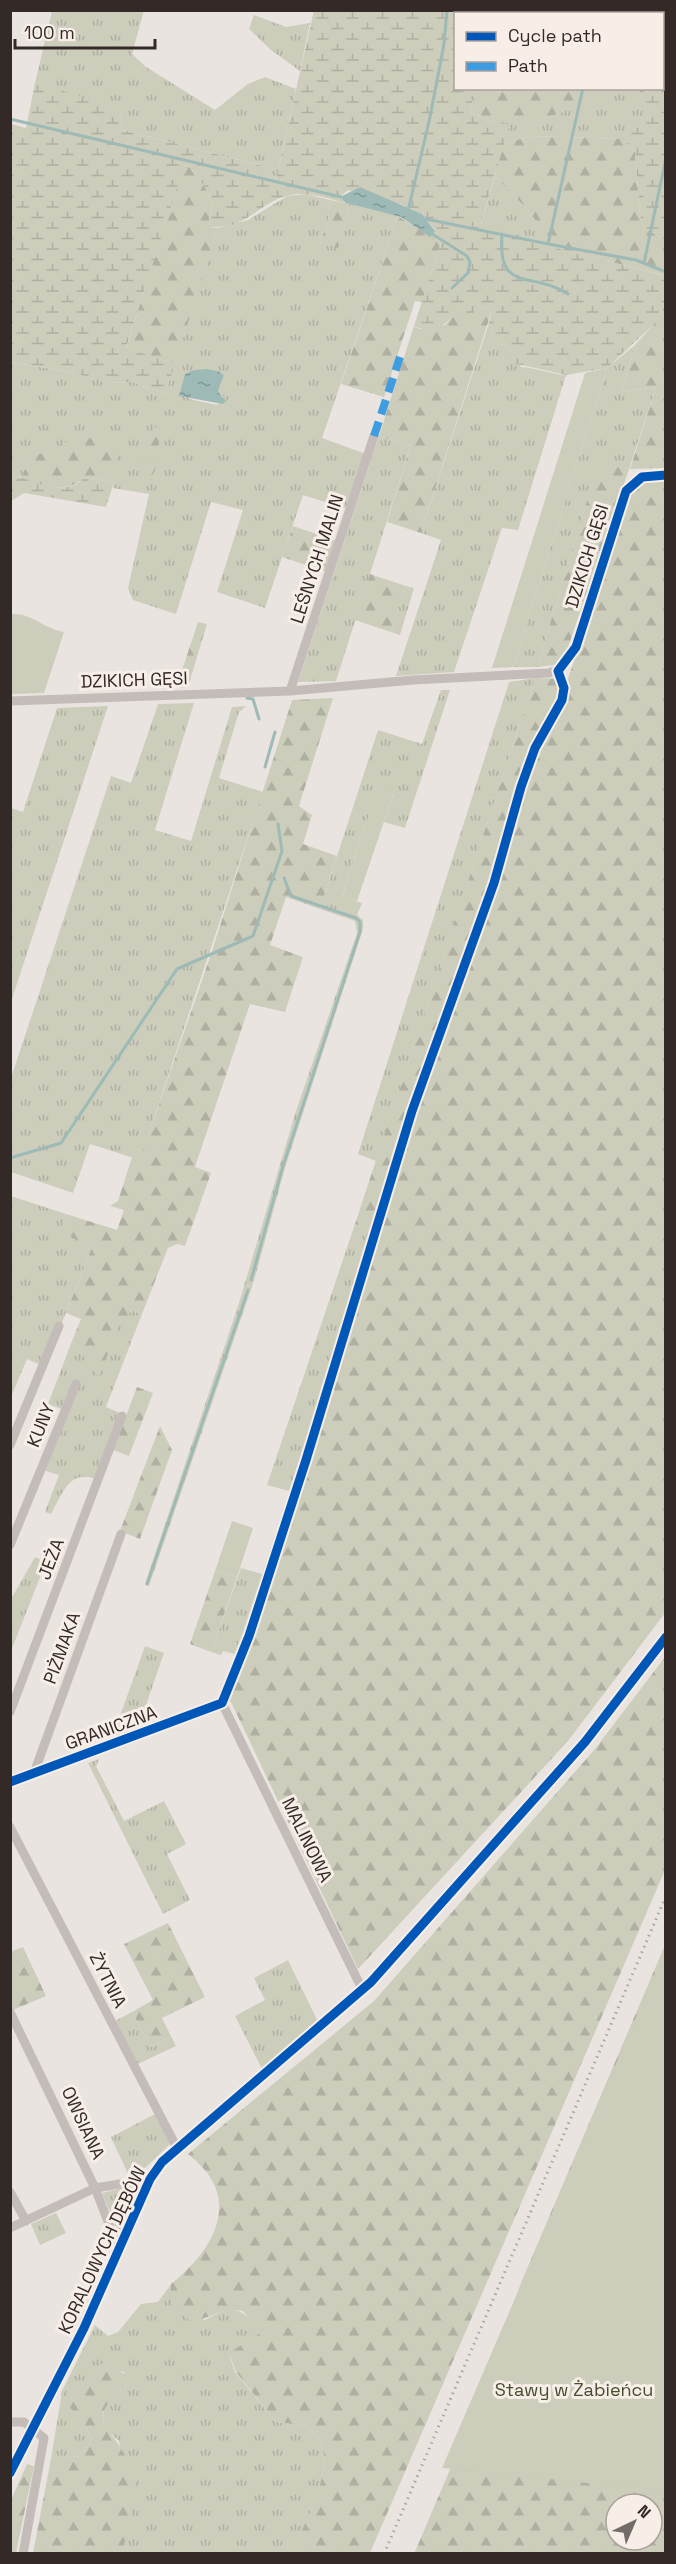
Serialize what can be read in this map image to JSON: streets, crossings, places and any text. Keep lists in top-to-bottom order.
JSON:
{
  "streets": {
    "street": [
      "DZIKICH GĘSI",
      "LEŚNYCH MALIN",
      "KUNY",
      "JEŻA",
      "PIŻMAKA",
      "GRANICZNA",
      "MALINOWA",
      "ŻYTNIA",
      "OWSIANA",
      "KORALOWYCH DĘBÓW"
    ]
  },
  "crossings": [
    ["DZIKICH GĘSI", "LEŚNYCH MALIN"],
    ["PIŻMAKA", "GRANICZNA"],
    ["GRANICZNA", "MALINOWA"],
    ["MALINOWA", "KORALOWYCH DĘBÓW"],
    ["ŻYTNIA", "KORALOWYCH DĘBÓW"],
    ["OWSIANA", "KORALOWYCH DĘBÓW"]
  ],
  "parks": ["Stawy w Żabieńcu"],
  "legend": ["Cycle path", "Path"],
  "scale_bar": "100 m",
  "north": "top right"
}
